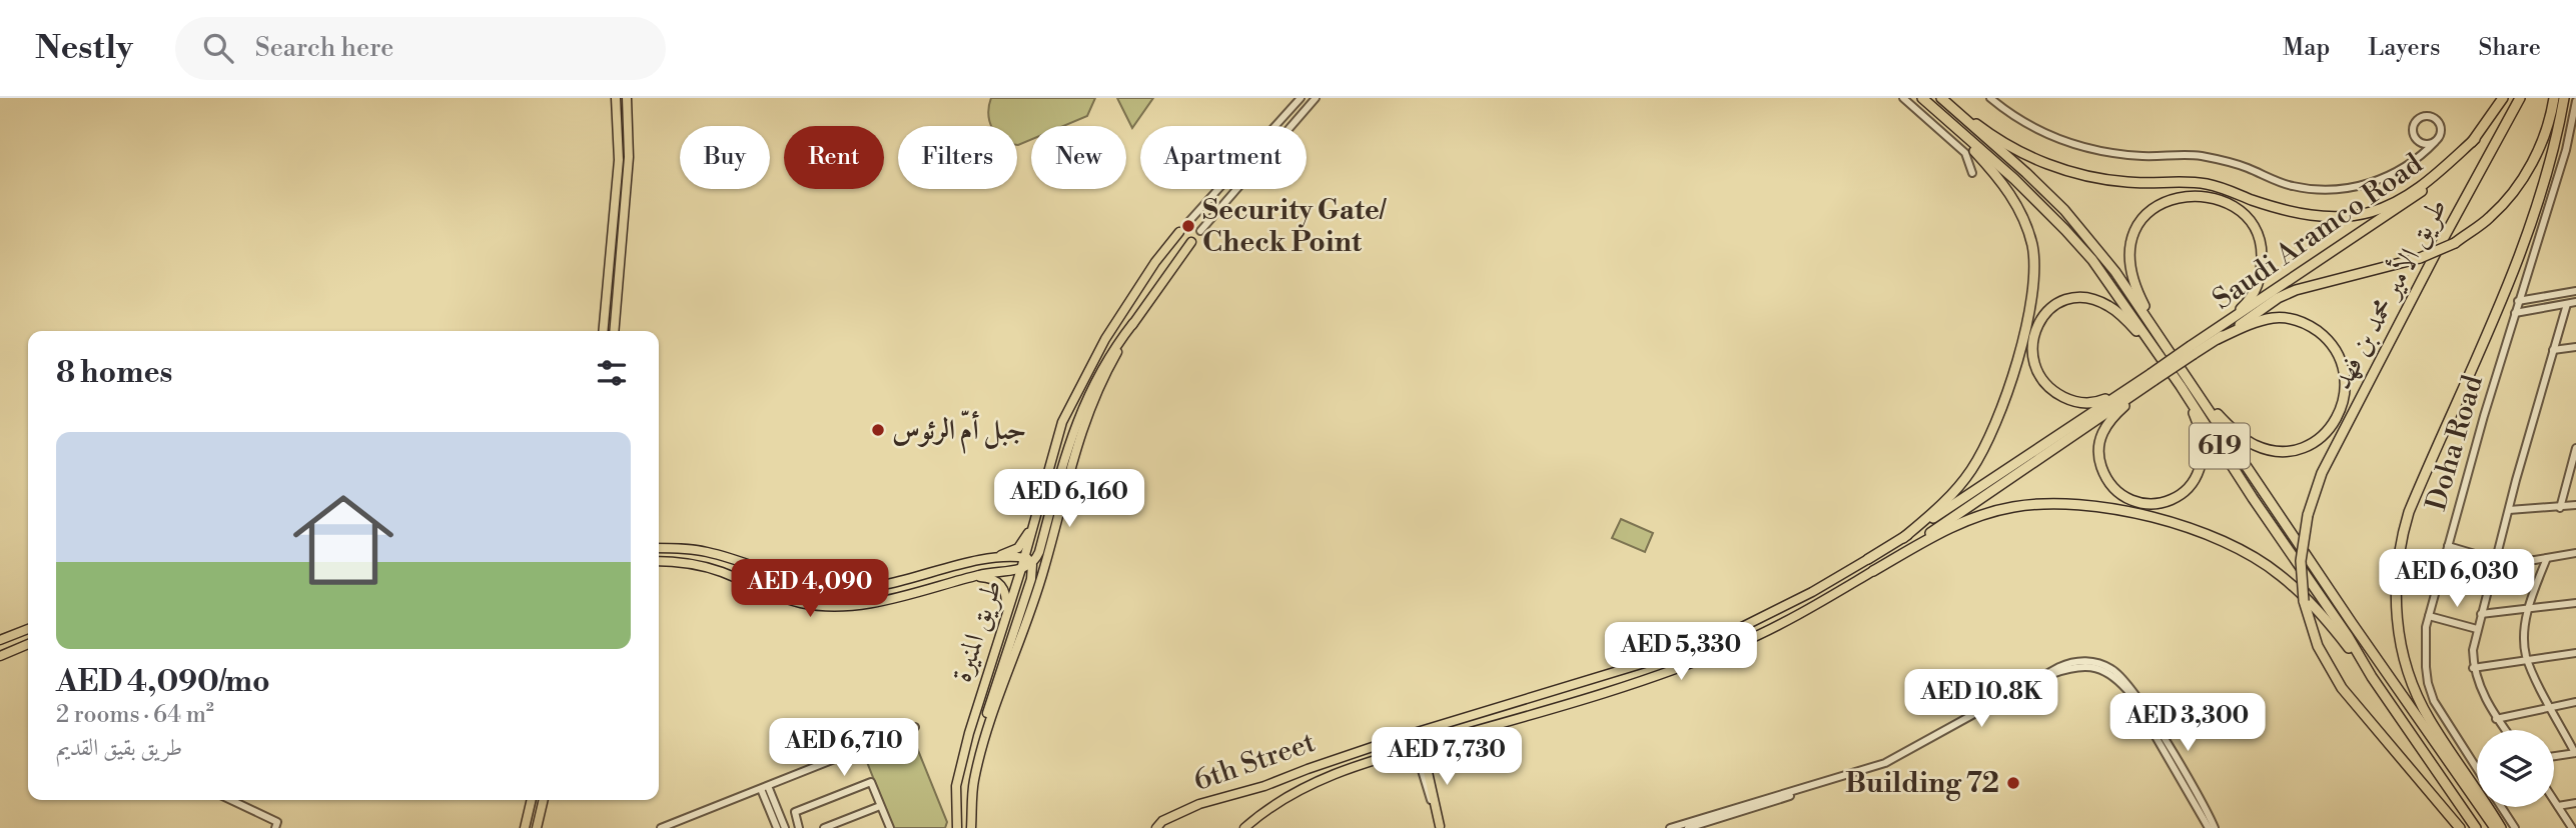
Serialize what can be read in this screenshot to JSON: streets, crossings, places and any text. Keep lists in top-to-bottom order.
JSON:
{
  "streets": {
    "highway": ["Saudi Aramco Road", "طريق الأمير محمد بن فهد", "619"],
    "main road": ["طريق المنيرة", "6th Street"],
    "street": ["Doha Road"]
  },
  "places": ["Security Gate/ Check Point", "جبل أمّ الرئوس", "Building 72"],
  "page": {
    "header": "Nestly",
    "search": "Search here",
    "nav": ["Map", "Layers", "Share"],
    "chip": [
      "Buy",
      "Rent",
      "Filters",
      "New",
      "Apartment"
    ],
    "heading": "8 homes",
    "list": [
      {
        "name": "AED 4,090/mo",
        "note": "2 rooms · 64 m² · طريق بقيق القديم"
      }
    ],
    "price": [
      "AED 6,160",
      "AED 6,030",
      "AED 4,090",
      "AED 5,330",
      "AED 10.8K",
      "AED 3,300",
      "AED 6,710",
      "AED 7,730"
    ]
  }
}
